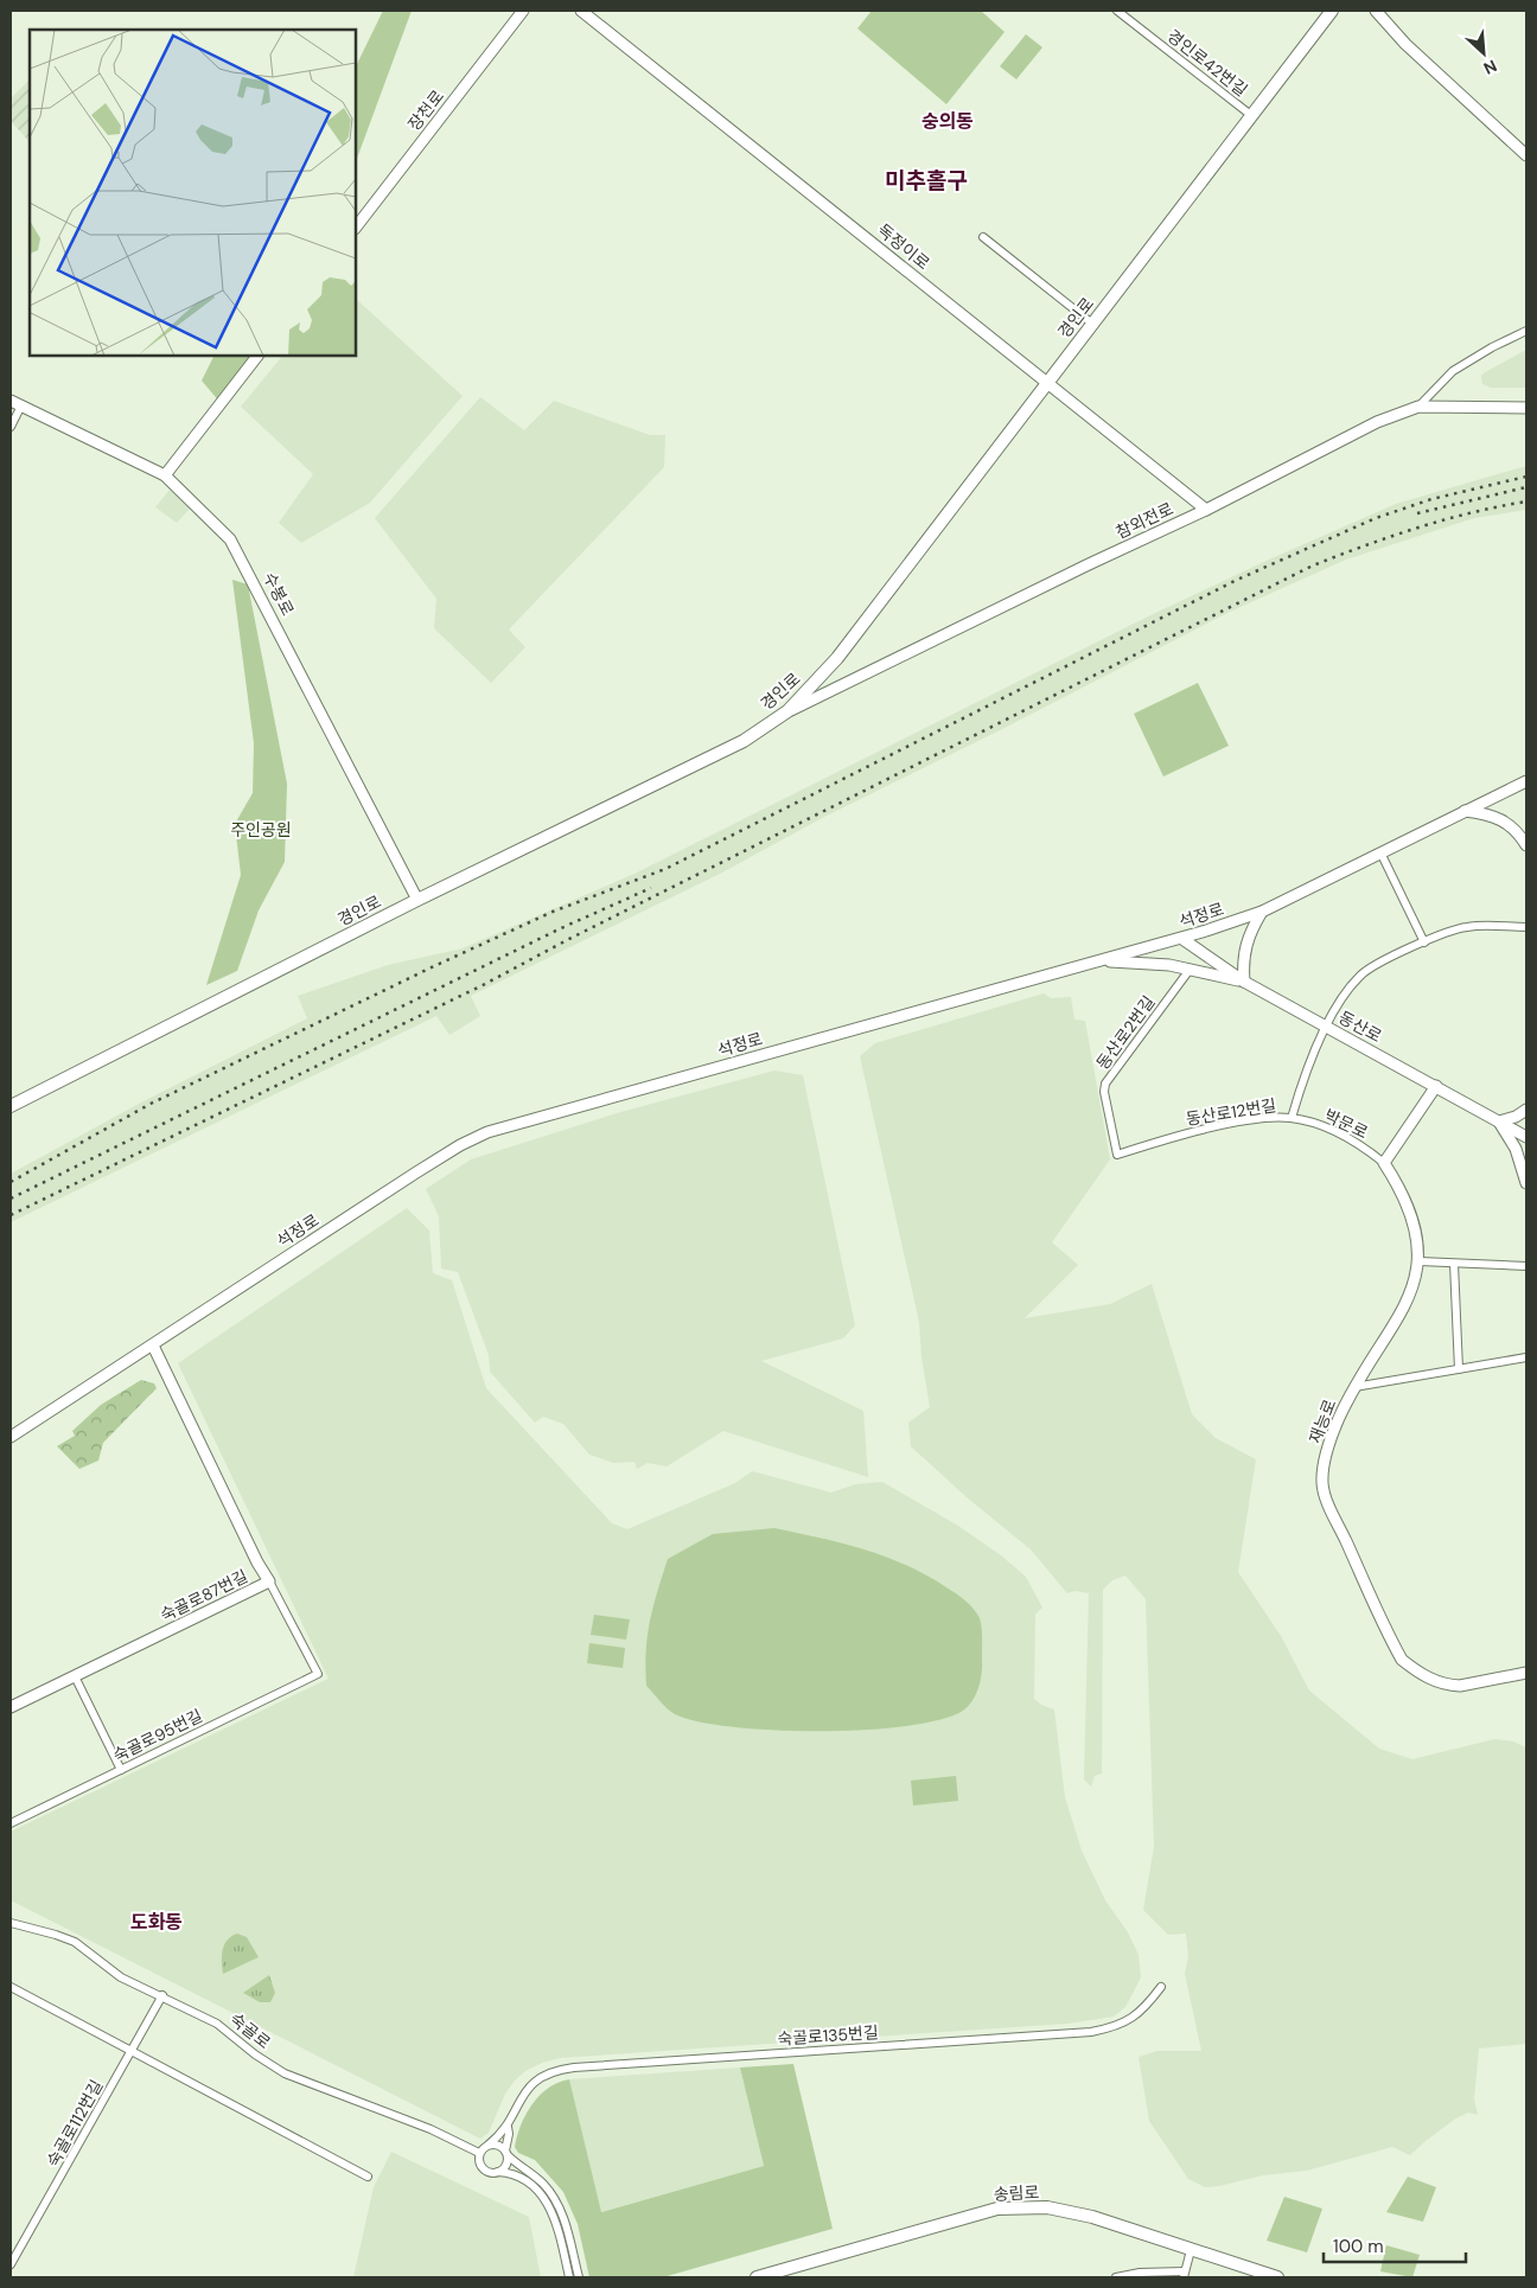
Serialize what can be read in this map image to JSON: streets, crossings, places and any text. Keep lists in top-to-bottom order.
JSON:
{
  "streets": {
    "main road": ["경인로", "송림로"],
    "street": [
      "경인로42번길",
      "장천로",
      "독정이로",
      "참외전로",
      "수봉로",
      "석정로",
      "동산로",
      "동산로2번길",
      "동산로12번길",
      "박문로",
      "재능로",
      "숙골로87번길",
      "숙골로95번길",
      "숙골로",
      "숙골로135번길",
      "숙골로112번길"
    ]
  },
  "crossings": [
    ["경인로42번길", "경인로"],
    ["독정이로", "경인로"],
    ["독정이로", "참외전로"],
    ["경인로", "참외전로"],
    ["경인로", "수봉로"],
    ["석정로", "동산로"],
    ["석정로", "숙골로87번길"],
    ["동산로", "동산로12번길"],
    ["동산로2번길", "동산로12번길"],
    ["동산로12번길", "박문로"],
    ["박문로", "재능로"],
    ["숙골로87번길", "숙골로95번길"],
    ["숙골로", "숙골로135번길"],
    ["숙골로", "숙골로112번길"]
  ],
  "districts": ["숭의동", "미추홀구", "도화동"],
  "parks": ["주인공원"],
  "scale_bar": "100 m",
  "north": "bottom right"
}
